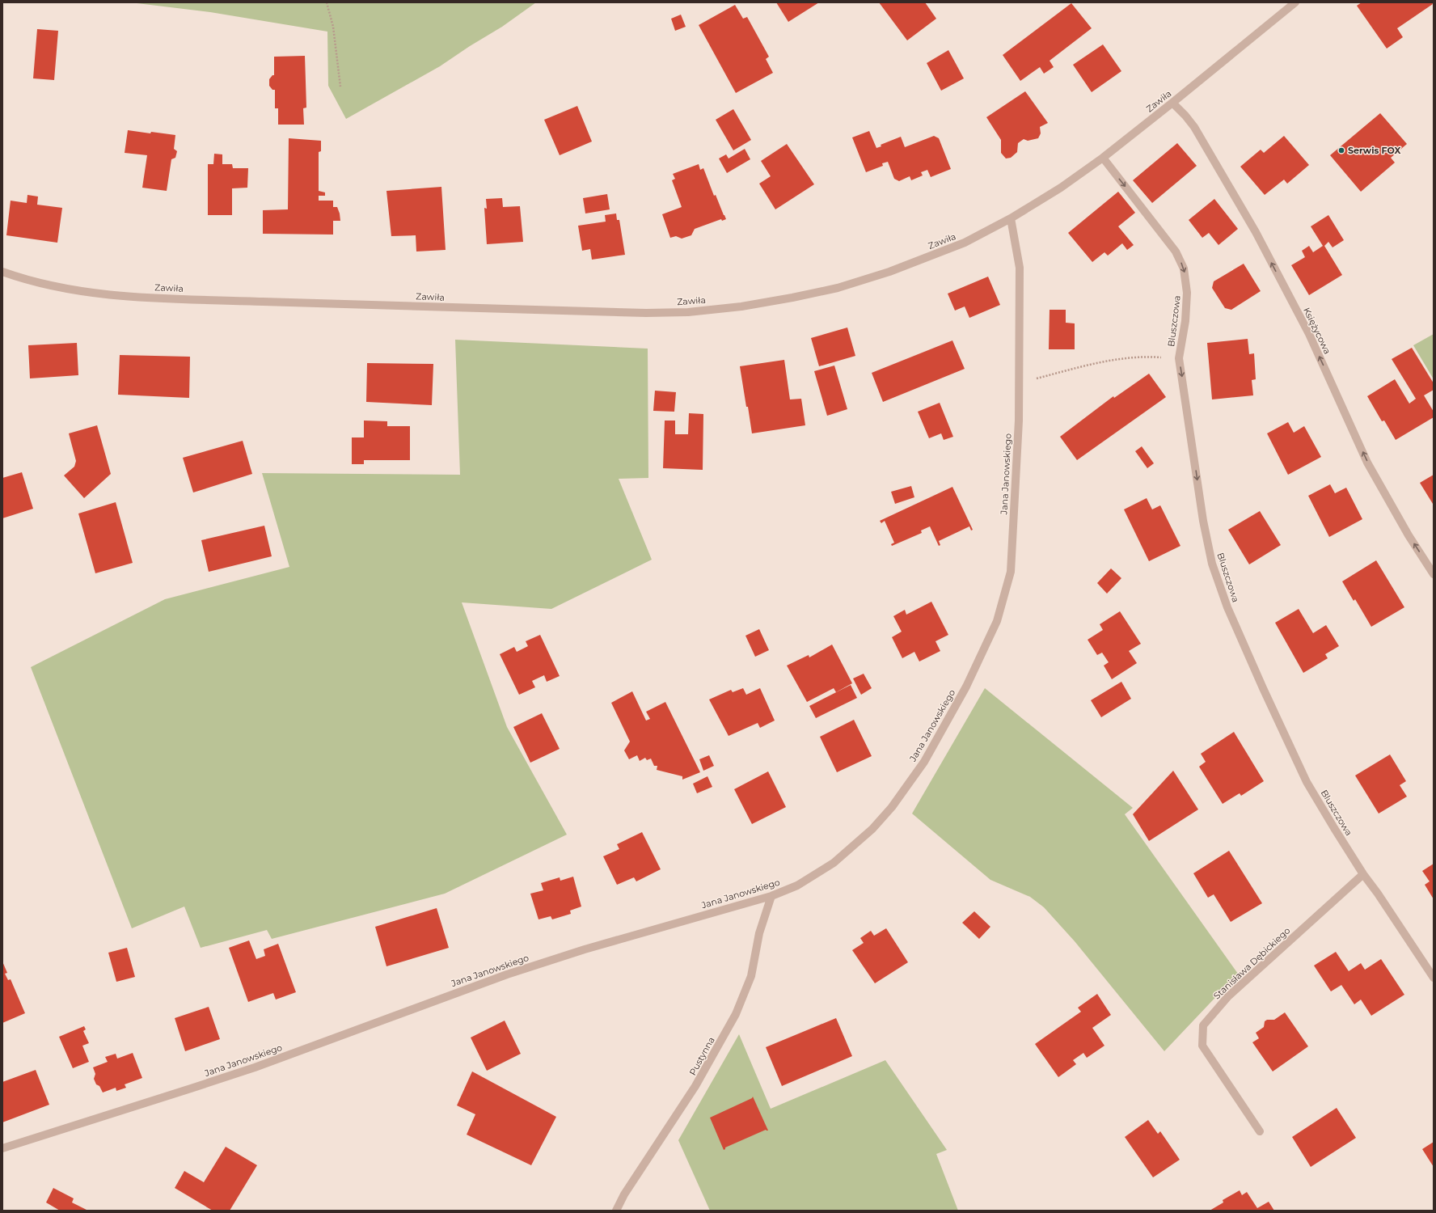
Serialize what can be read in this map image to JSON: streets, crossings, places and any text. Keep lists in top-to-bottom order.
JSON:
{
  "streets": {
    "street": [
      "Zawiła",
      "Bluszczowa",
      "Księżycowa",
      "Jana Janowskiego",
      "Stanisława Dębickiego",
      "Pustynna"
    ]
  },
  "crossings": [
    ["Zawiła", "Bluszczowa"],
    ["Zawiła", "Księżycowa"],
    ["Zawiła", "Jana Janowskiego"],
    ["Bluszczowa", "Stanisława Dębickiego"],
    ["Jana Janowskiego", "Pustynna"]
  ],
  "one_way": ["Bluszczowa", "Księżycowa"],
  "places": ["Serwis FOX"]
}
